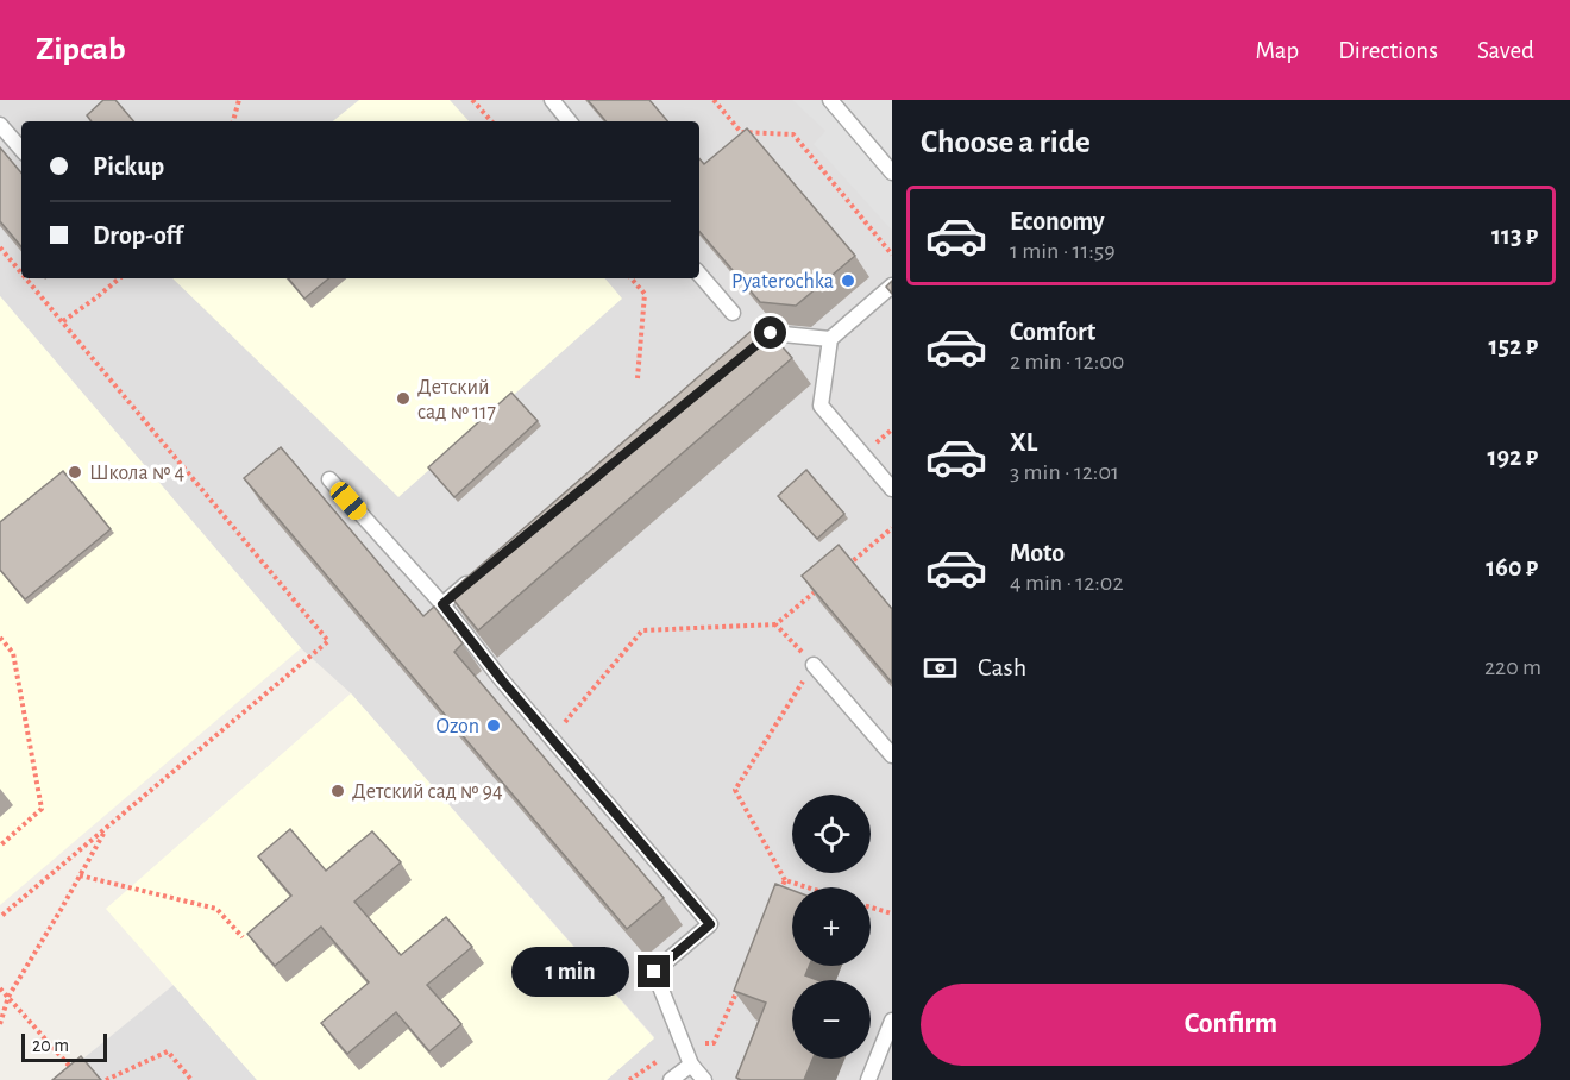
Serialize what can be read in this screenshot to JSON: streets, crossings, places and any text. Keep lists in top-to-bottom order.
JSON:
{
  "places": [
    "Pyaterochka",
    "Детский сад № 117",
    "Школа № 4",
    "Ozon",
    "Детский сад № 94"
  ],
  "scale_bar": "20 m",
  "page": {
    "header": "Zipcab",
    "nav": ["Map", "Directions", "Saved"],
    "heading": "Choose a ride",
    "banner": ["Pickup", "Drop-off"],
    "list": [
      {
        "name": "Economy",
        "note": "1 min · 11:59",
        "value": "113 ₽"
      },
      {
        "name": "Comfort",
        "note": "2 min · 12:00",
        "value": "152 ₽"
      },
      {
        "name": "XL",
        "note": "3 min · 12:01",
        "value": "192 ₽"
      },
      {
        "name": "Moto",
        "note": "4 min · 12:02",
        "value": "160 ₽"
      }
    ],
    "pay": ["Cash", "220 m"],
    "map_buttons": ["+", "−"],
    "bubble": "1 min",
    "buttons": "Confirm",
    "scale": "20 m"
  }
}
